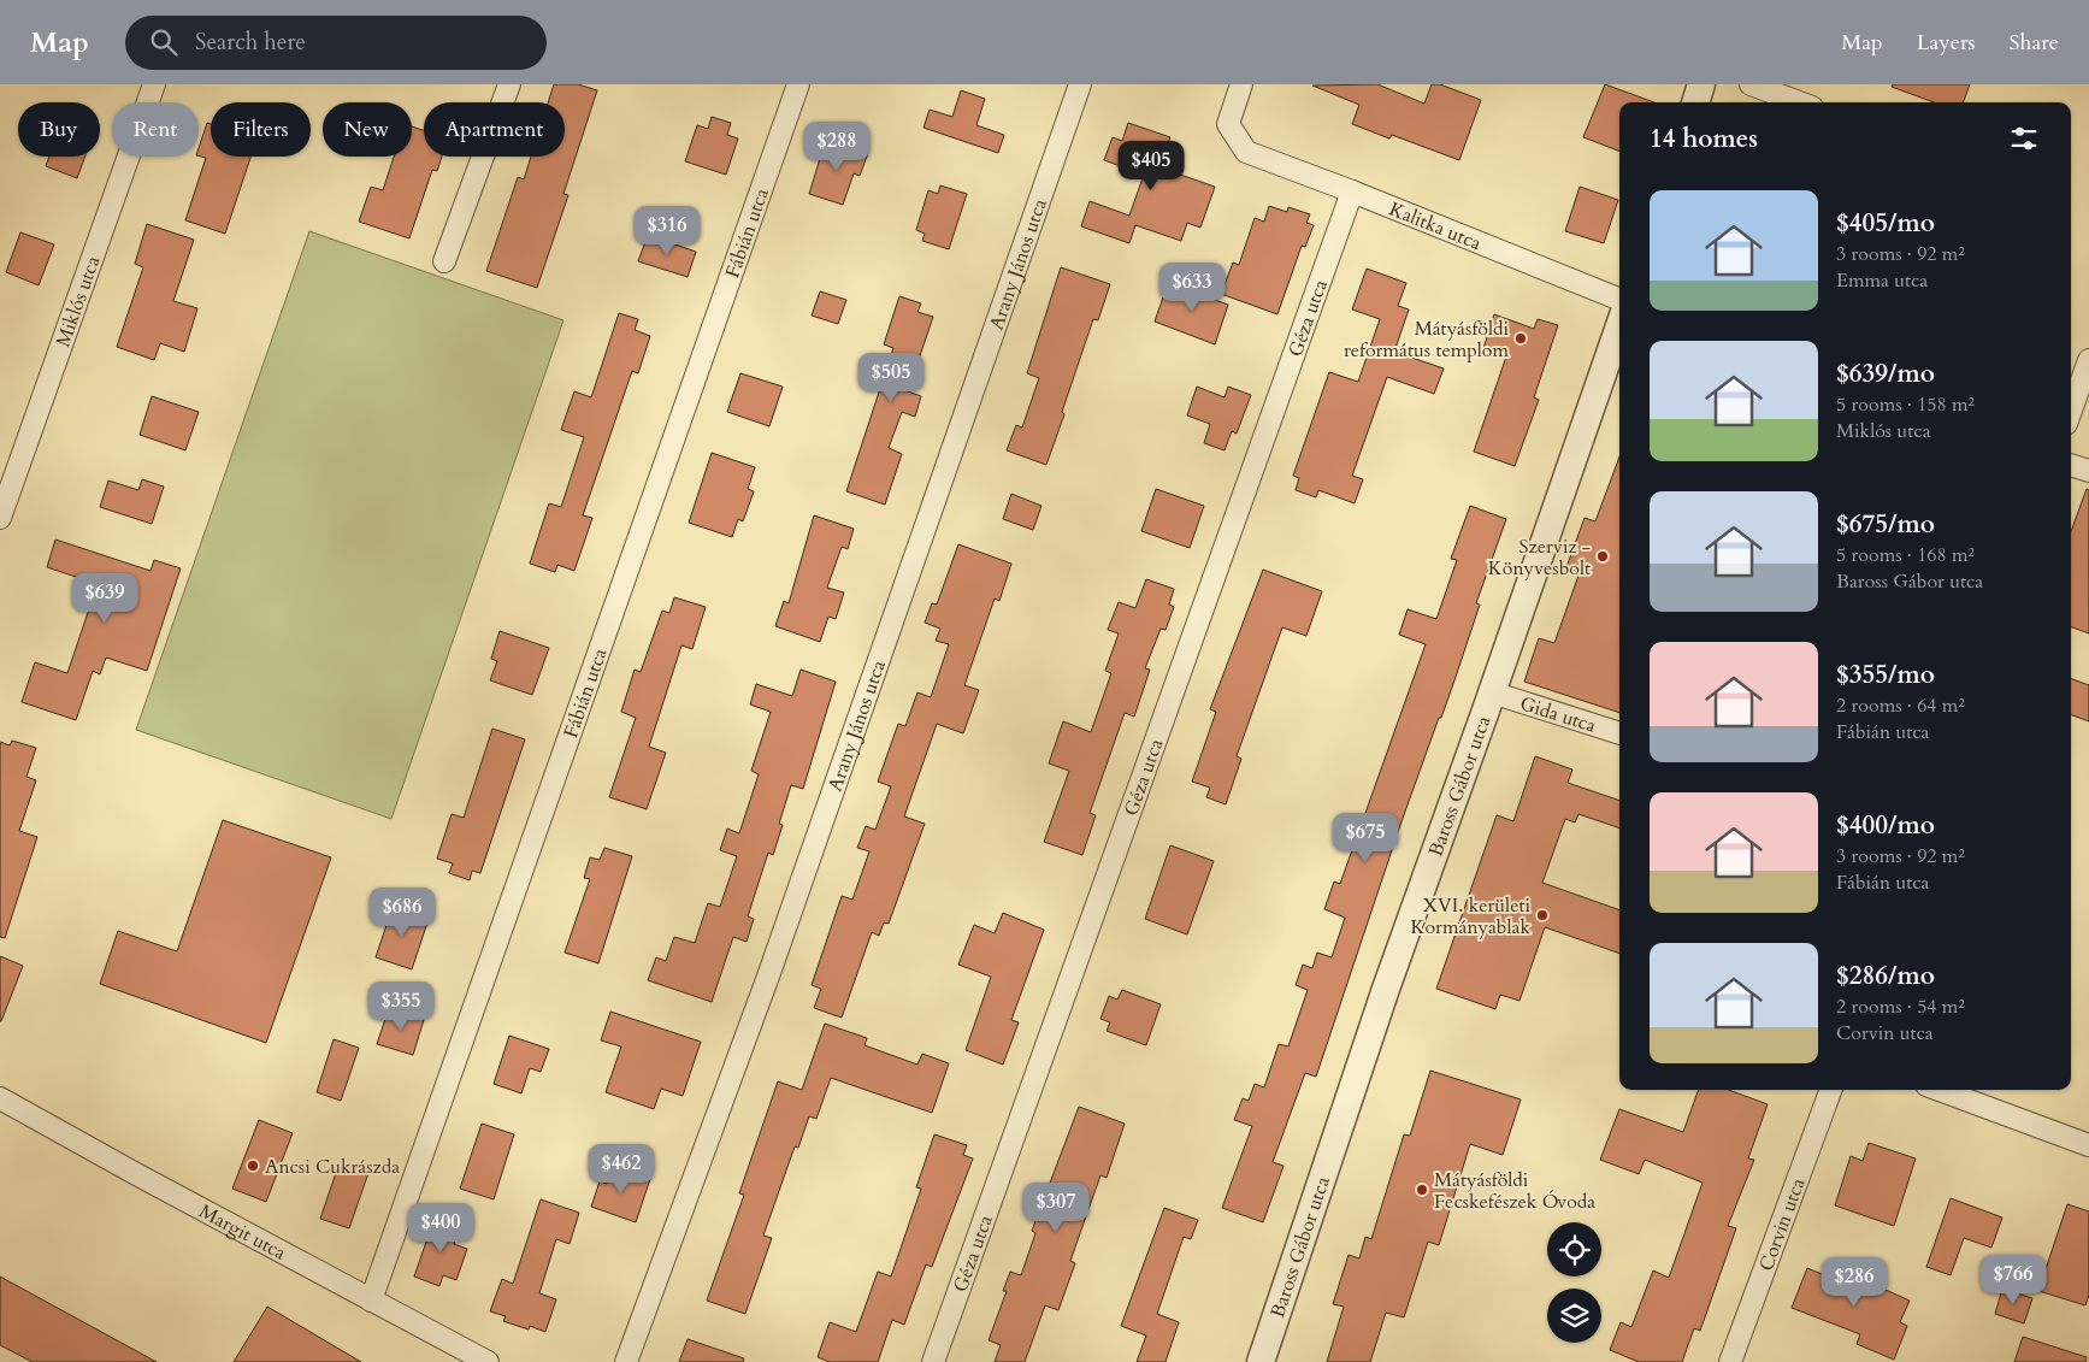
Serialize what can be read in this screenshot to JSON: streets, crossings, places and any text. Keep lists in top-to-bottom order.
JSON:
{
  "streets": {
    "street": [
      "Kalitka utca",
      "Fábián utca",
      "Arany János utca",
      "Miklós utca",
      "Géza utca",
      "Gida utca",
      "Baross Gábor utca",
      "Corvin utca",
      "Margit utca"
    ]
  },
  "crossings": [
    ["Kalitka utca", "Géza utca"],
    ["Fábián utca", "Margit utca"],
    ["Gida utca", "Baross Gábor utca"]
  ],
  "places": [
    "Mátyásföldi református templom",
    "Szerviz - Könyvesbolt",
    "XVI. kerületi Kormányablak",
    "Ancsi Cukrászda",
    "Mátyásföldi Fecskefészek Óvoda"
  ],
  "page": {
    "header": "Map",
    "search": "Search here",
    "nav": ["Map", "Layers", "Share"],
    "chip": [
      "Buy",
      "Rent",
      "Filters",
      "New",
      "Apartment"
    ],
    "heading": "14 homes",
    "price": [
      "$288",
      "$405",
      "$316",
      "$633",
      "$505",
      "$639",
      "$675",
      "$686",
      "$355",
      "$462",
      "$307",
      "$400",
      "$766",
      "$286"
    ],
    "list": [
      {
        "name": "$405/mo",
        "note": "3 rooms · 92 m² · Emma utca"
      },
      {
        "name": "$639/mo",
        "note": "5 rooms · 158 m² · Miklós utca"
      },
      {
        "name": "$675/mo",
        "note": "5 rooms · 168 m² · Baross Gábor utca"
      },
      {
        "name": "$355/mo",
        "note": "2 rooms · 64 m² · Fábián utca"
      },
      {
        "name": "$400/mo",
        "note": "3 rooms · 92 m² · Fábián utca"
      },
      {
        "name": "$286/mo",
        "note": "2 rooms · 54 m² · Corvin utca"
      }
    ]
  }
}
